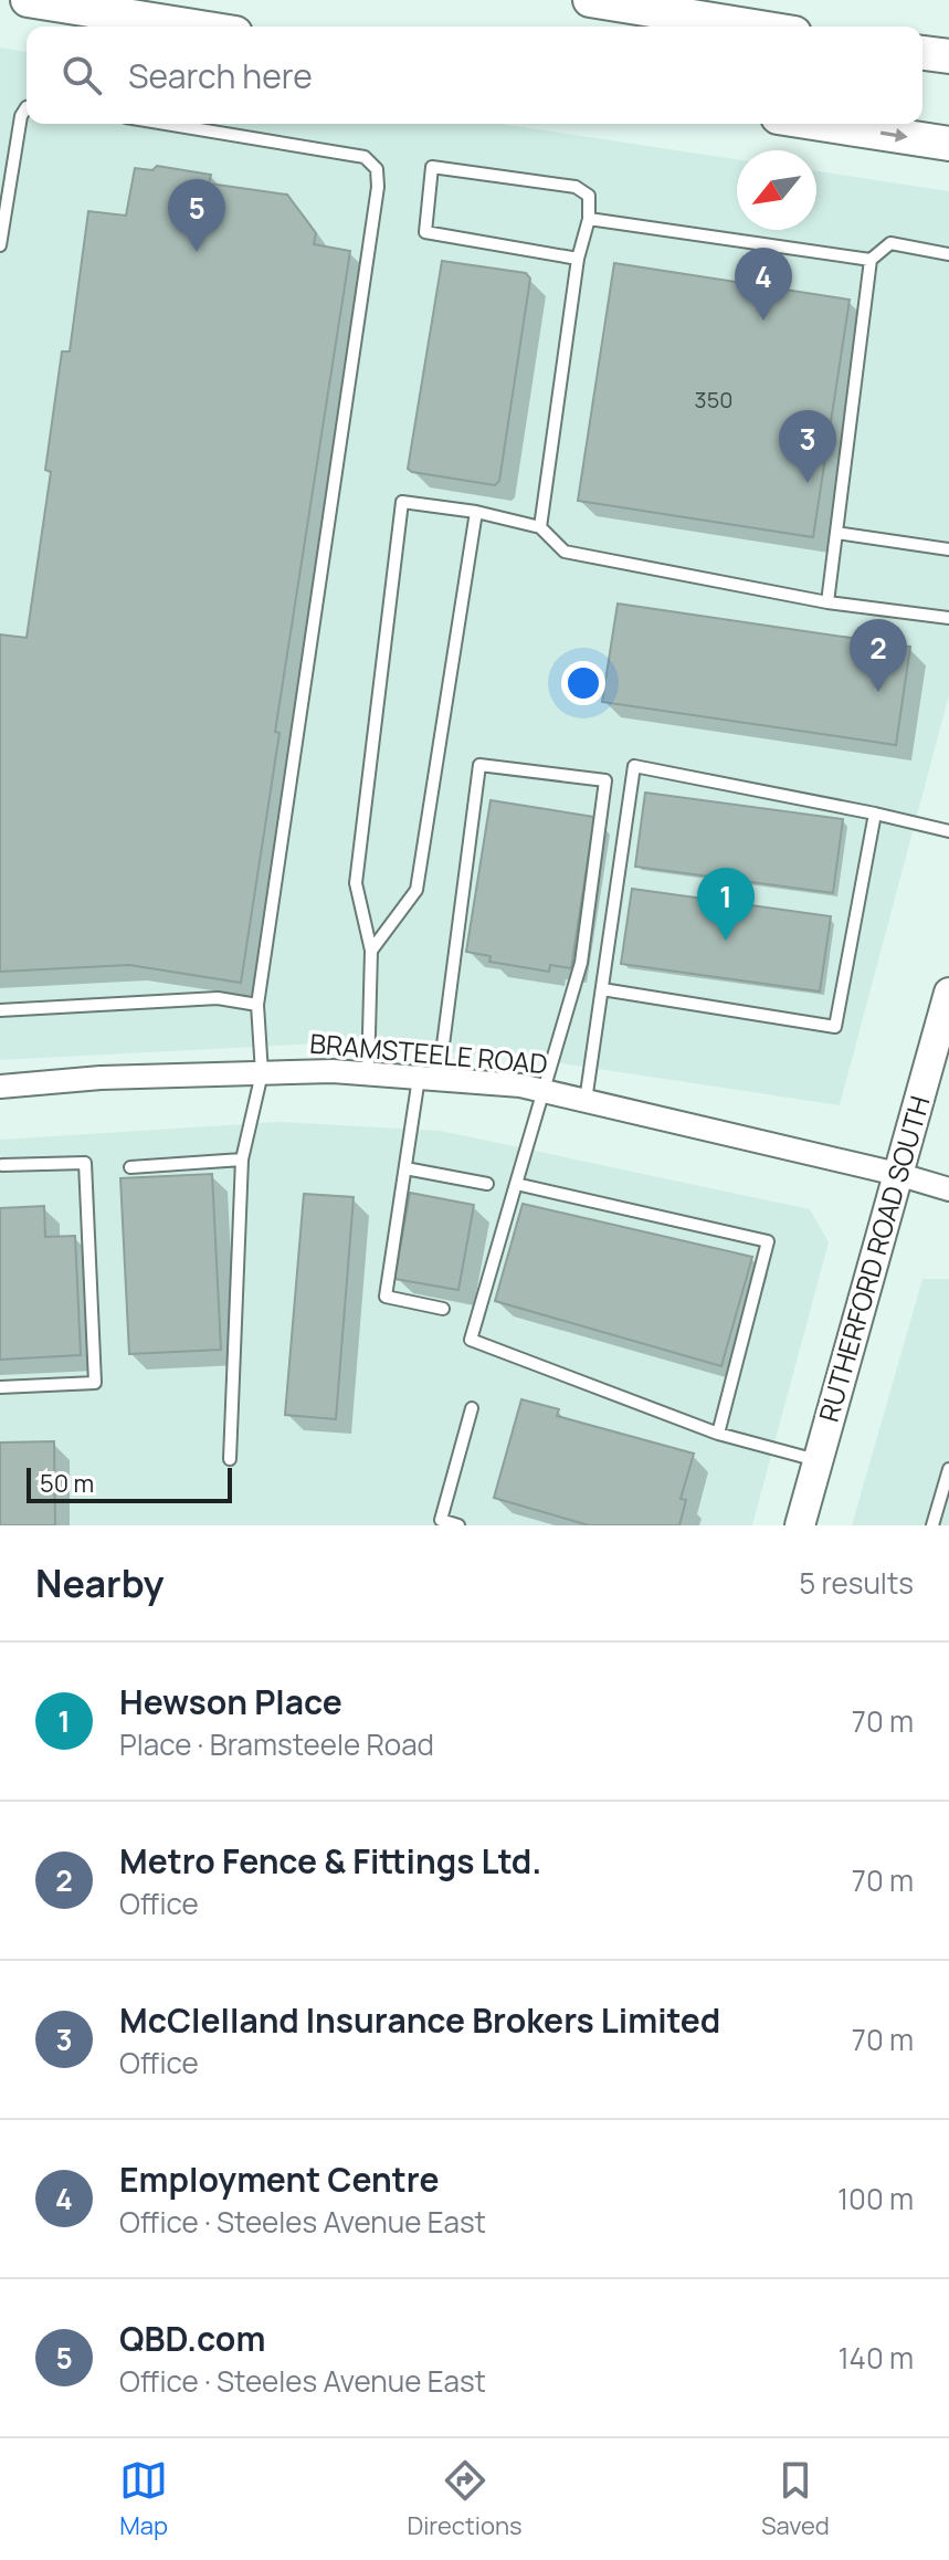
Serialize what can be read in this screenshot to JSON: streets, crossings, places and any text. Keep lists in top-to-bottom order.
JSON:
{
  "streets": {
    "street": ["BRAMSTEELE ROAD", "RUTHERFORD ROAD SOUTH"]
  },
  "crossings": [
    ["BRAMSTEELE ROAD", "RUTHERFORD ROAD SOUTH"]
  ],
  "house_numbers": ["350"],
  "scale_bar": "50 m",
  "north": "bottom left",
  "page": {
    "search": "Search here",
    "pins": [
      "5",
      "4",
      "3",
      "2",
      "1"
    ],
    "scale": "50 m",
    "heading": ["Nearby", "5 results"],
    "list": [
      {
        "mark": "1",
        "name": "Hewson Place",
        "note": "Place · Bramsteele Road",
        "value": "70 m"
      },
      {
        "mark": "2",
        "name": "Metro Fence & Fittings Ltd.",
        "note": "Office",
        "value": "70 m"
      },
      {
        "mark": "3",
        "name": "McClelland Insurance Brokers Limited",
        "note": "Office",
        "value": "70 m"
      },
      {
        "mark": "4",
        "name": "Employment Centre",
        "note": "Office · Steeles Avenue East",
        "value": "100 m"
      },
      {
        "mark": "5",
        "name": "QBD.com",
        "note": "Office · Steeles Avenue East",
        "value": "140 m"
      }
    ],
    "nav": ["Map", "Directions", "Saved"]
  }
}
